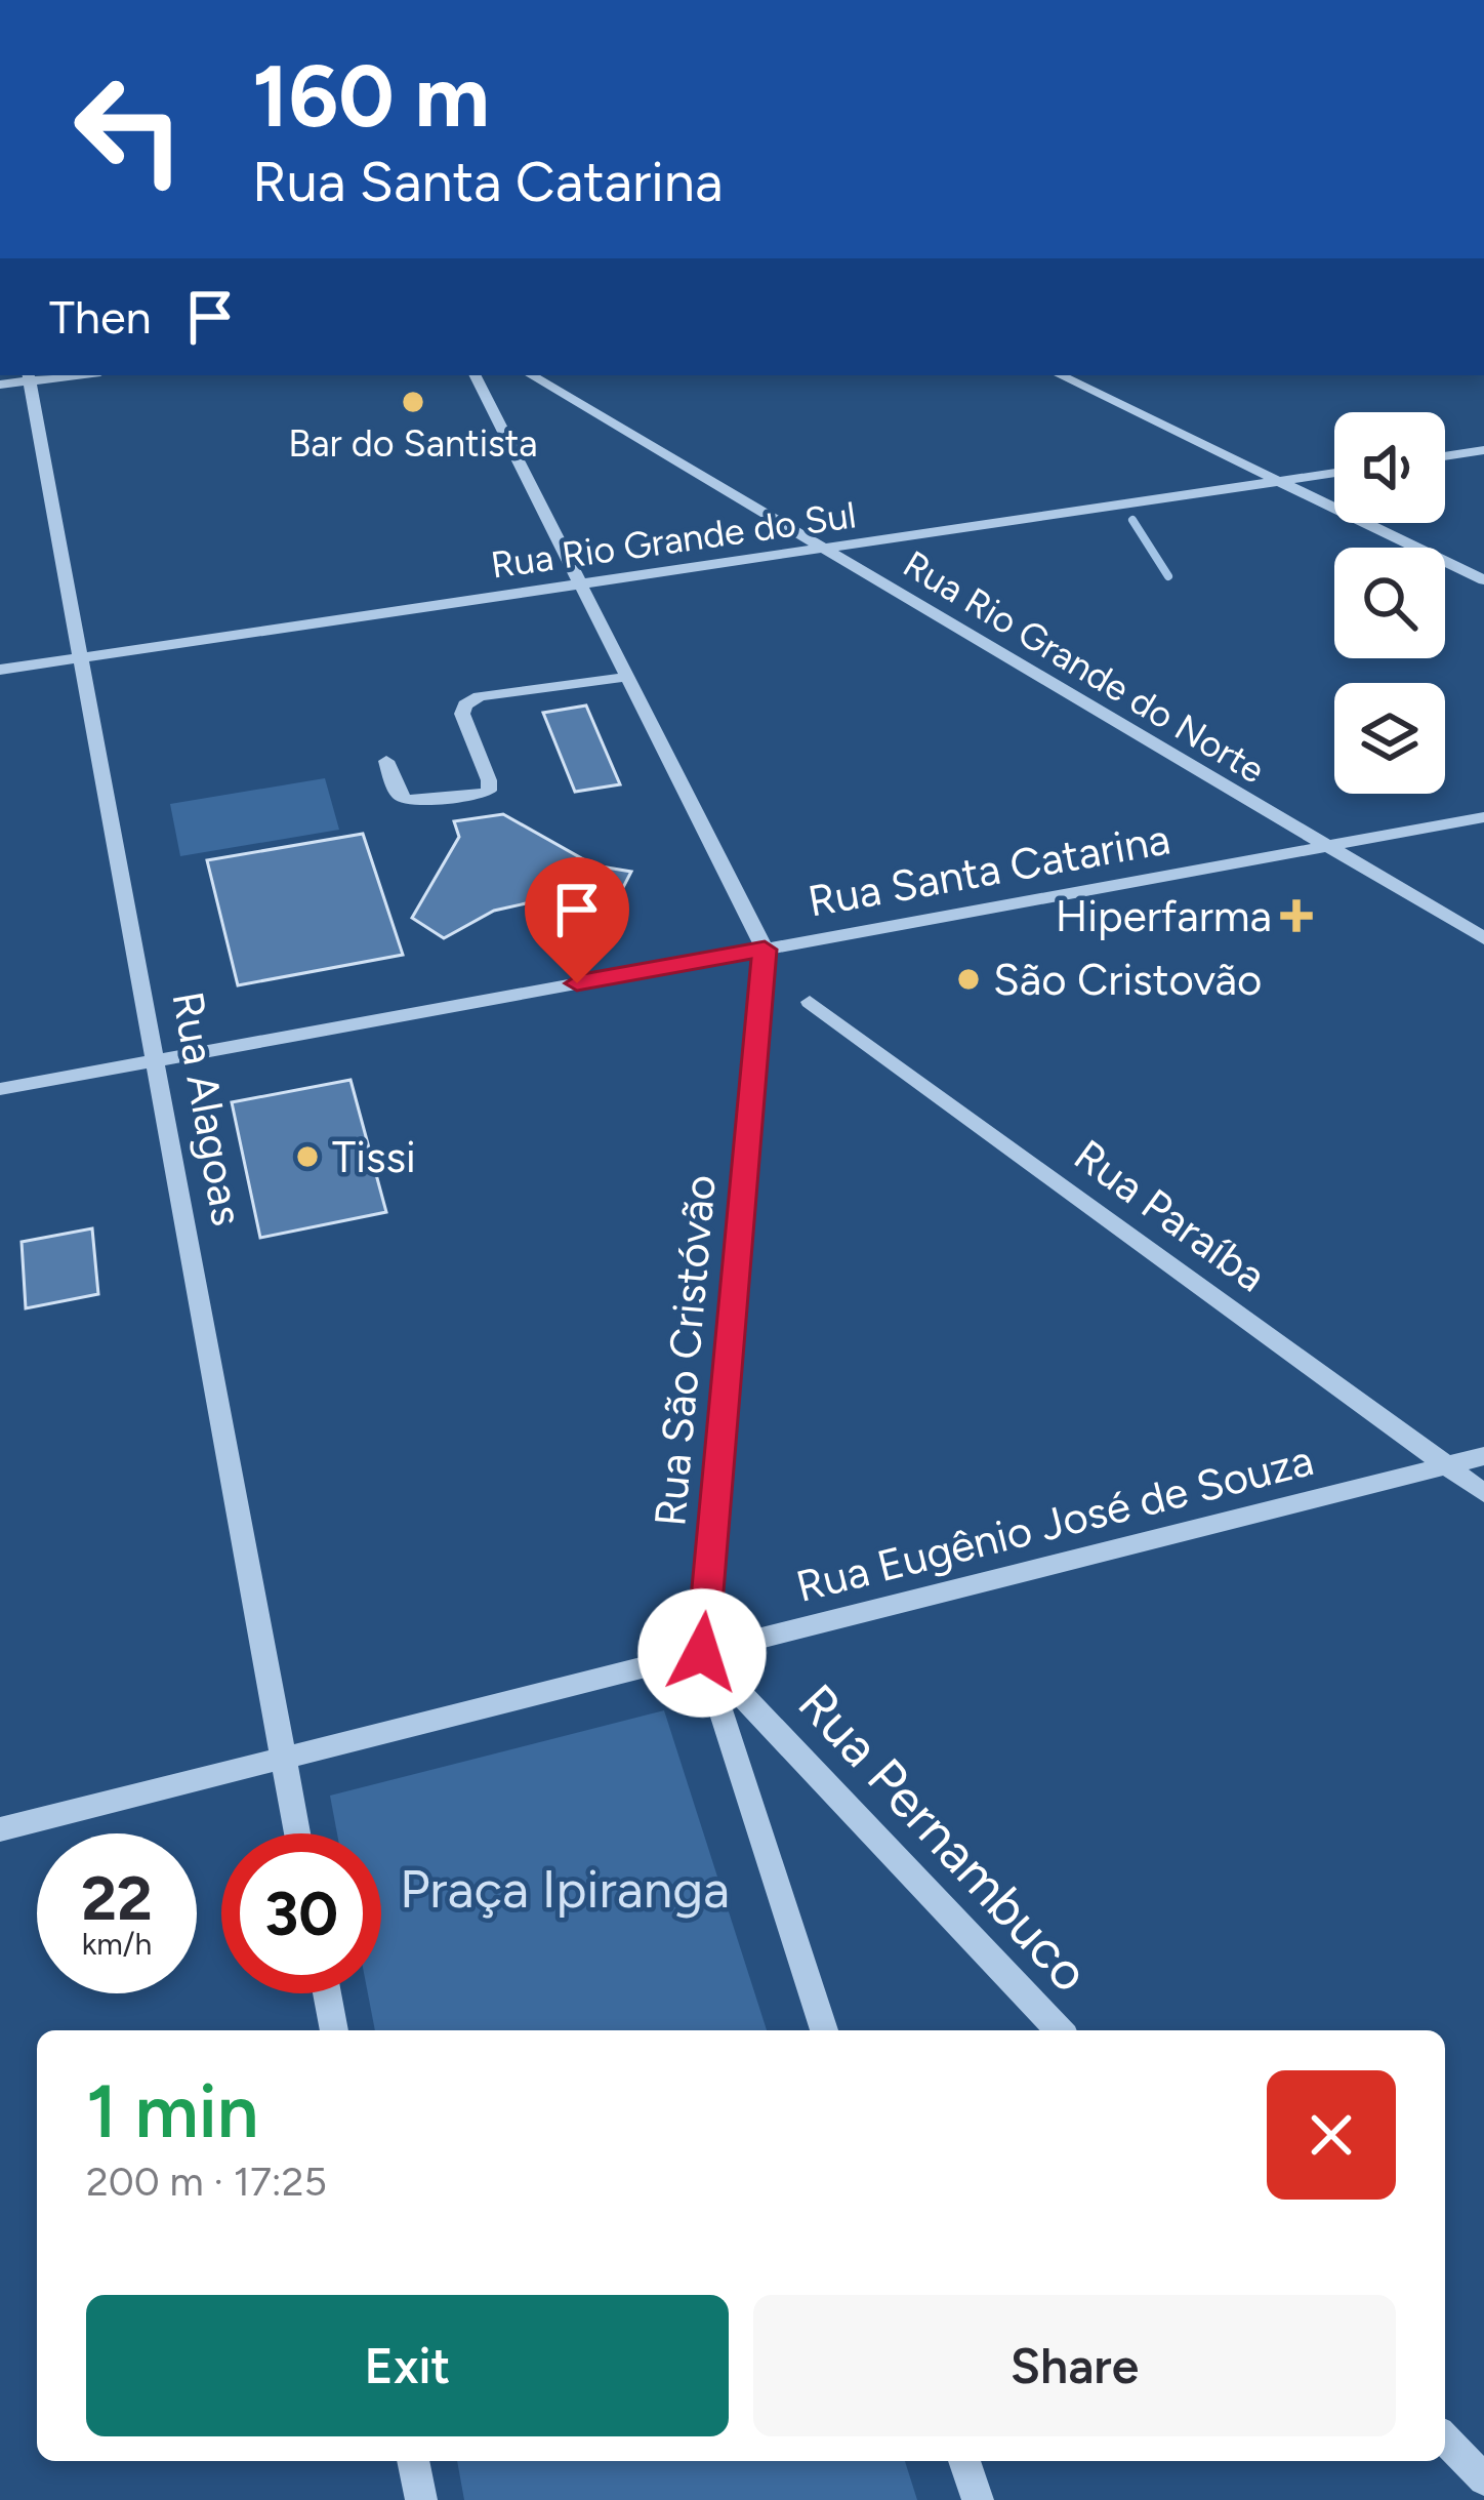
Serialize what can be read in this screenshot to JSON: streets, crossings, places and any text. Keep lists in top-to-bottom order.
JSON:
{
  "streets": {
    "street": [
      "Rua Rio Grande do Sul",
      "Rua Rio Grande do Norte",
      "Rua Santa Catarina",
      "Rua Alagoas",
      "Rua Paraíba",
      "Rua São Cristóvão",
      "Rua Eugênio José de Souza",
      "Rua Pernambuco"
    ]
  },
  "crossings": [
    ["Rua Rio Grande do Sul", "Rua Rio Grande do Norte"],
    ["Rua Rio Grande do Sul", "Rua Alagoas"],
    ["Rua Rio Grande do Norte", "Rua Santa Catarina"],
    ["Rua Santa Catarina", "Rua Alagoas"],
    ["Rua Santa Catarina", "Rua São Cristóvão"],
    ["Rua Alagoas", "Rua Eugênio José de Souza"],
    ["Rua Paraíba", "Rua Eugênio José de Souza"],
    ["Rua São Cristóvão", "Rua Eugênio José de Souza"],
    ["Rua São Cristóvão", "Rua Pernambuco"],
    ["Rua Eugênio José de Souza", "Rua Pernambuco"]
  ],
  "parks": ["Praça Ipiranga"],
  "places": {
    "other": ["Bar do Santista", "São Cristovão", "Tissi"],
    "health": ["Hiperfarma"]
  },
  "page": {
    "turn": ["160 m", "Rua Santa Catarina"],
    "then": "Then",
    "speed": "22 km/h",
    "limit": "30",
    "heading": ["1 min", "200 m · 17:25"],
    "buttons": ["Exit", "Share"]
  }
}
